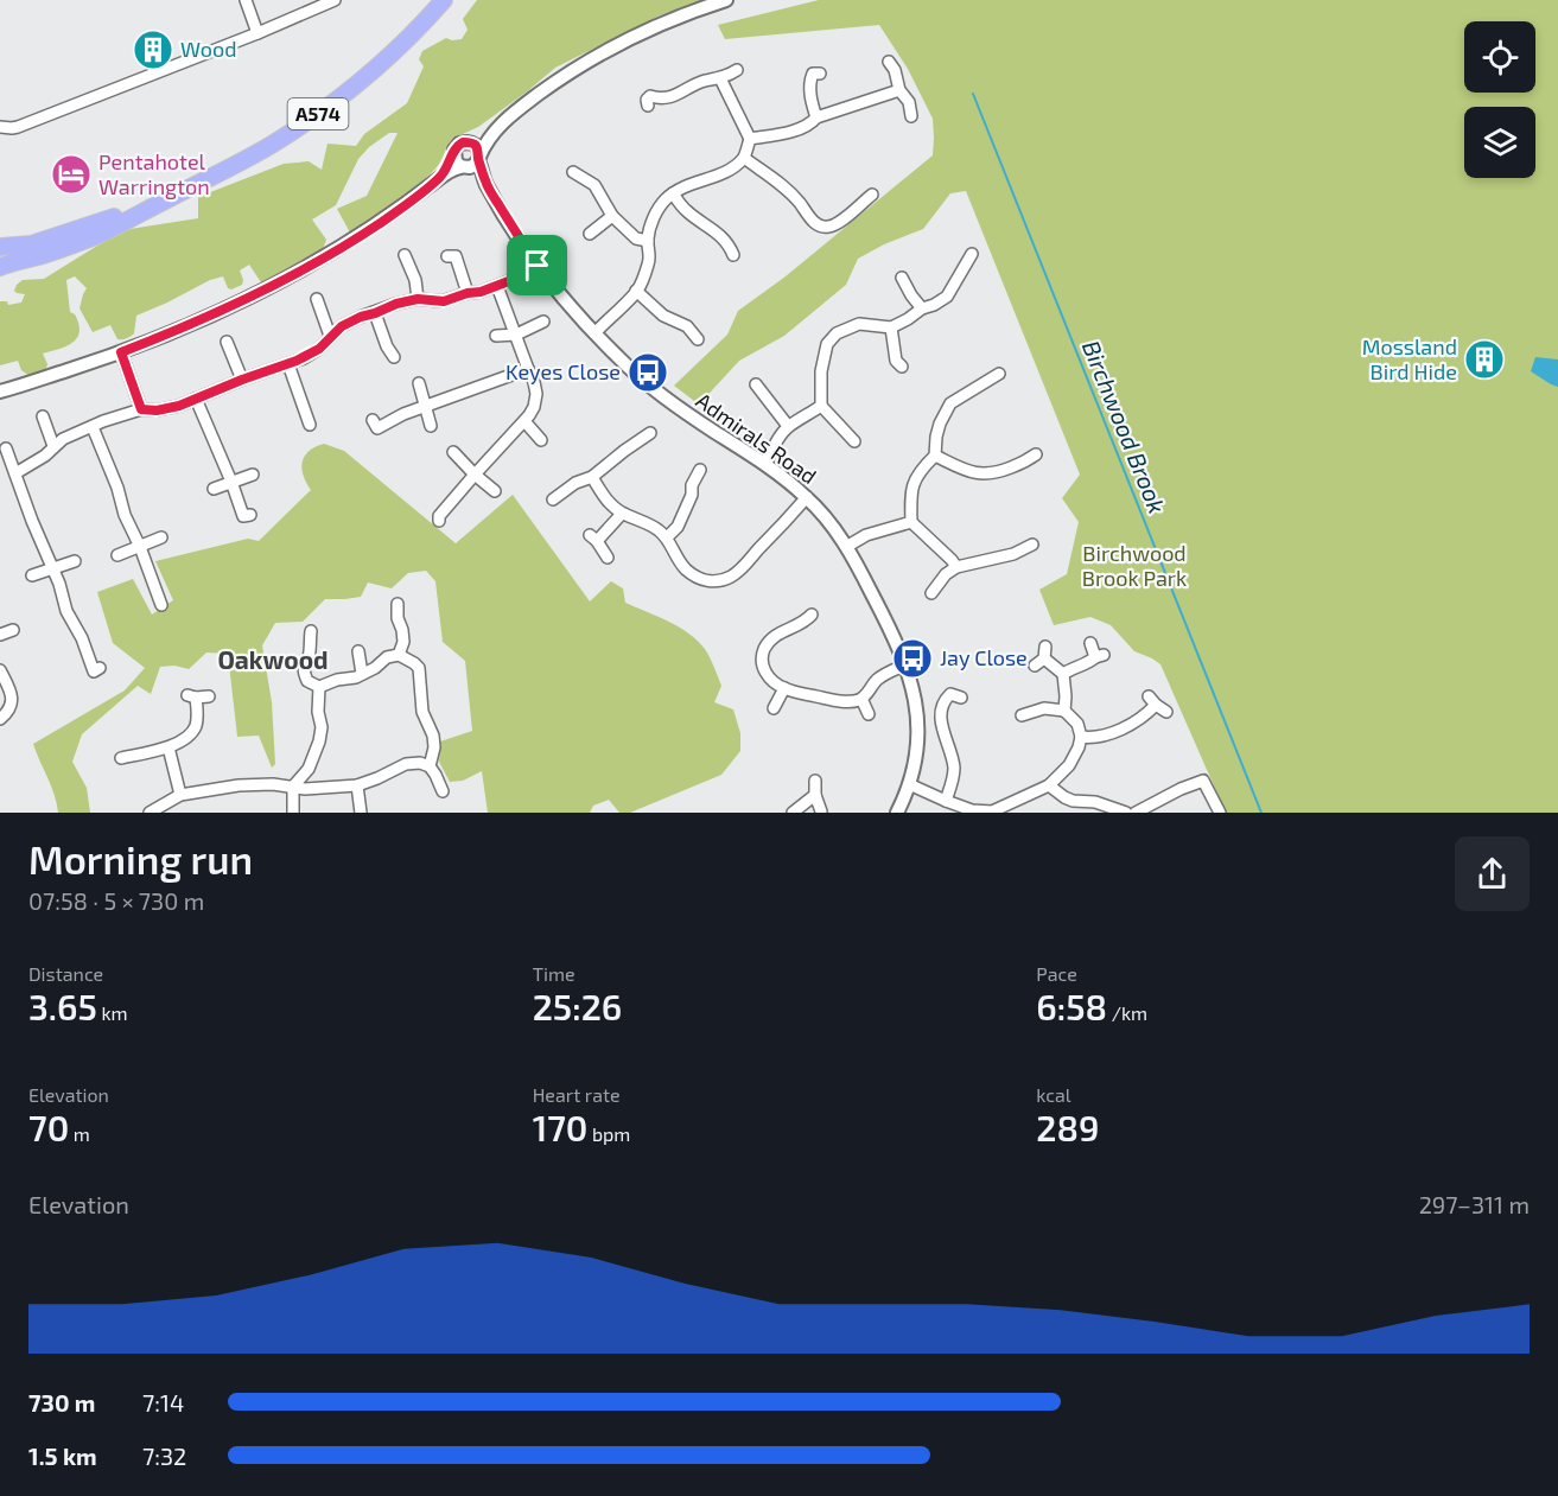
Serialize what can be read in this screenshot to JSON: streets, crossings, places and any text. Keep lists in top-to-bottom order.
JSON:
{
  "streets": {
    "main road": ["A574"],
    "street": ["Admirals Road"]
  },
  "districts": ["Oakwood"],
  "water": ["Birchwood Brook"],
  "parks": ["Birchwood Brook Park"],
  "places": {
    "building": ["Wood", "Mossland Bird Hide"],
    "hotel": ["Pentahotel Warrington"],
    "bus stop": ["Keyes Close", "Jay Close"]
  },
  "page": {
    "heading": ["Morning run", "07:58 · 5 × 730 m"],
    "stats": [
      ["Distance", "3.65 km"],
      ["Time", "25:26"],
      ["Pace", "6:58 /km"],
      ["Elevation", "70 m"],
      ["Heart rate", "170 bpm"],
      ["kcal", "289"]
    ],
    "chart": ["Elevation", "297–311 m"],
    "list": [
      {
        "name": "730 m",
        "note": "7:14"
      },
      {
        "name": "1.5 km",
        "note": "7:32"
      }
    ]
  }
}
